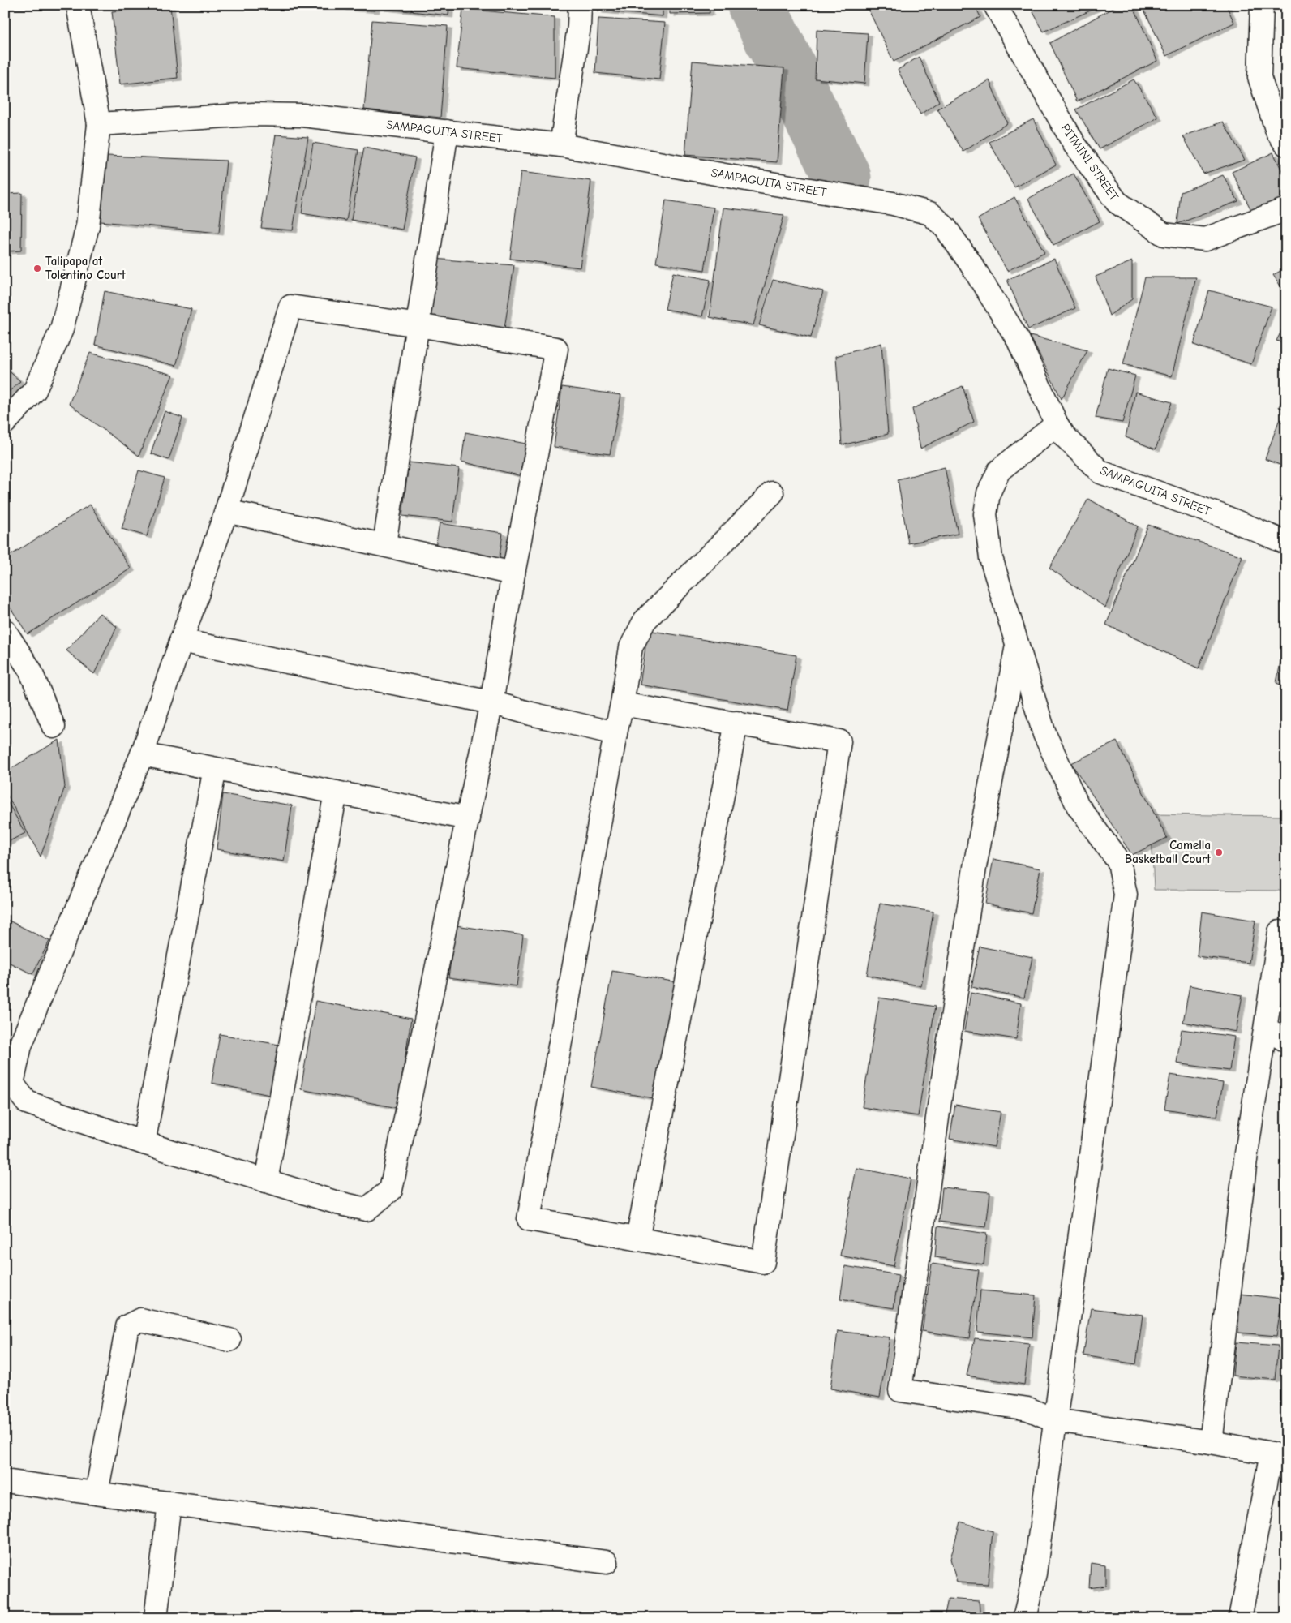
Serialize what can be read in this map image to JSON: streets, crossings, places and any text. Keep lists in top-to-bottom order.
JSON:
{
  "streets": {
    "street": ["SAMPAGUITA STREET", "PITMINI STREET"]
  },
  "places": ["Talipapa at Tolentino Court", "Camella Basketball Court"]
}
